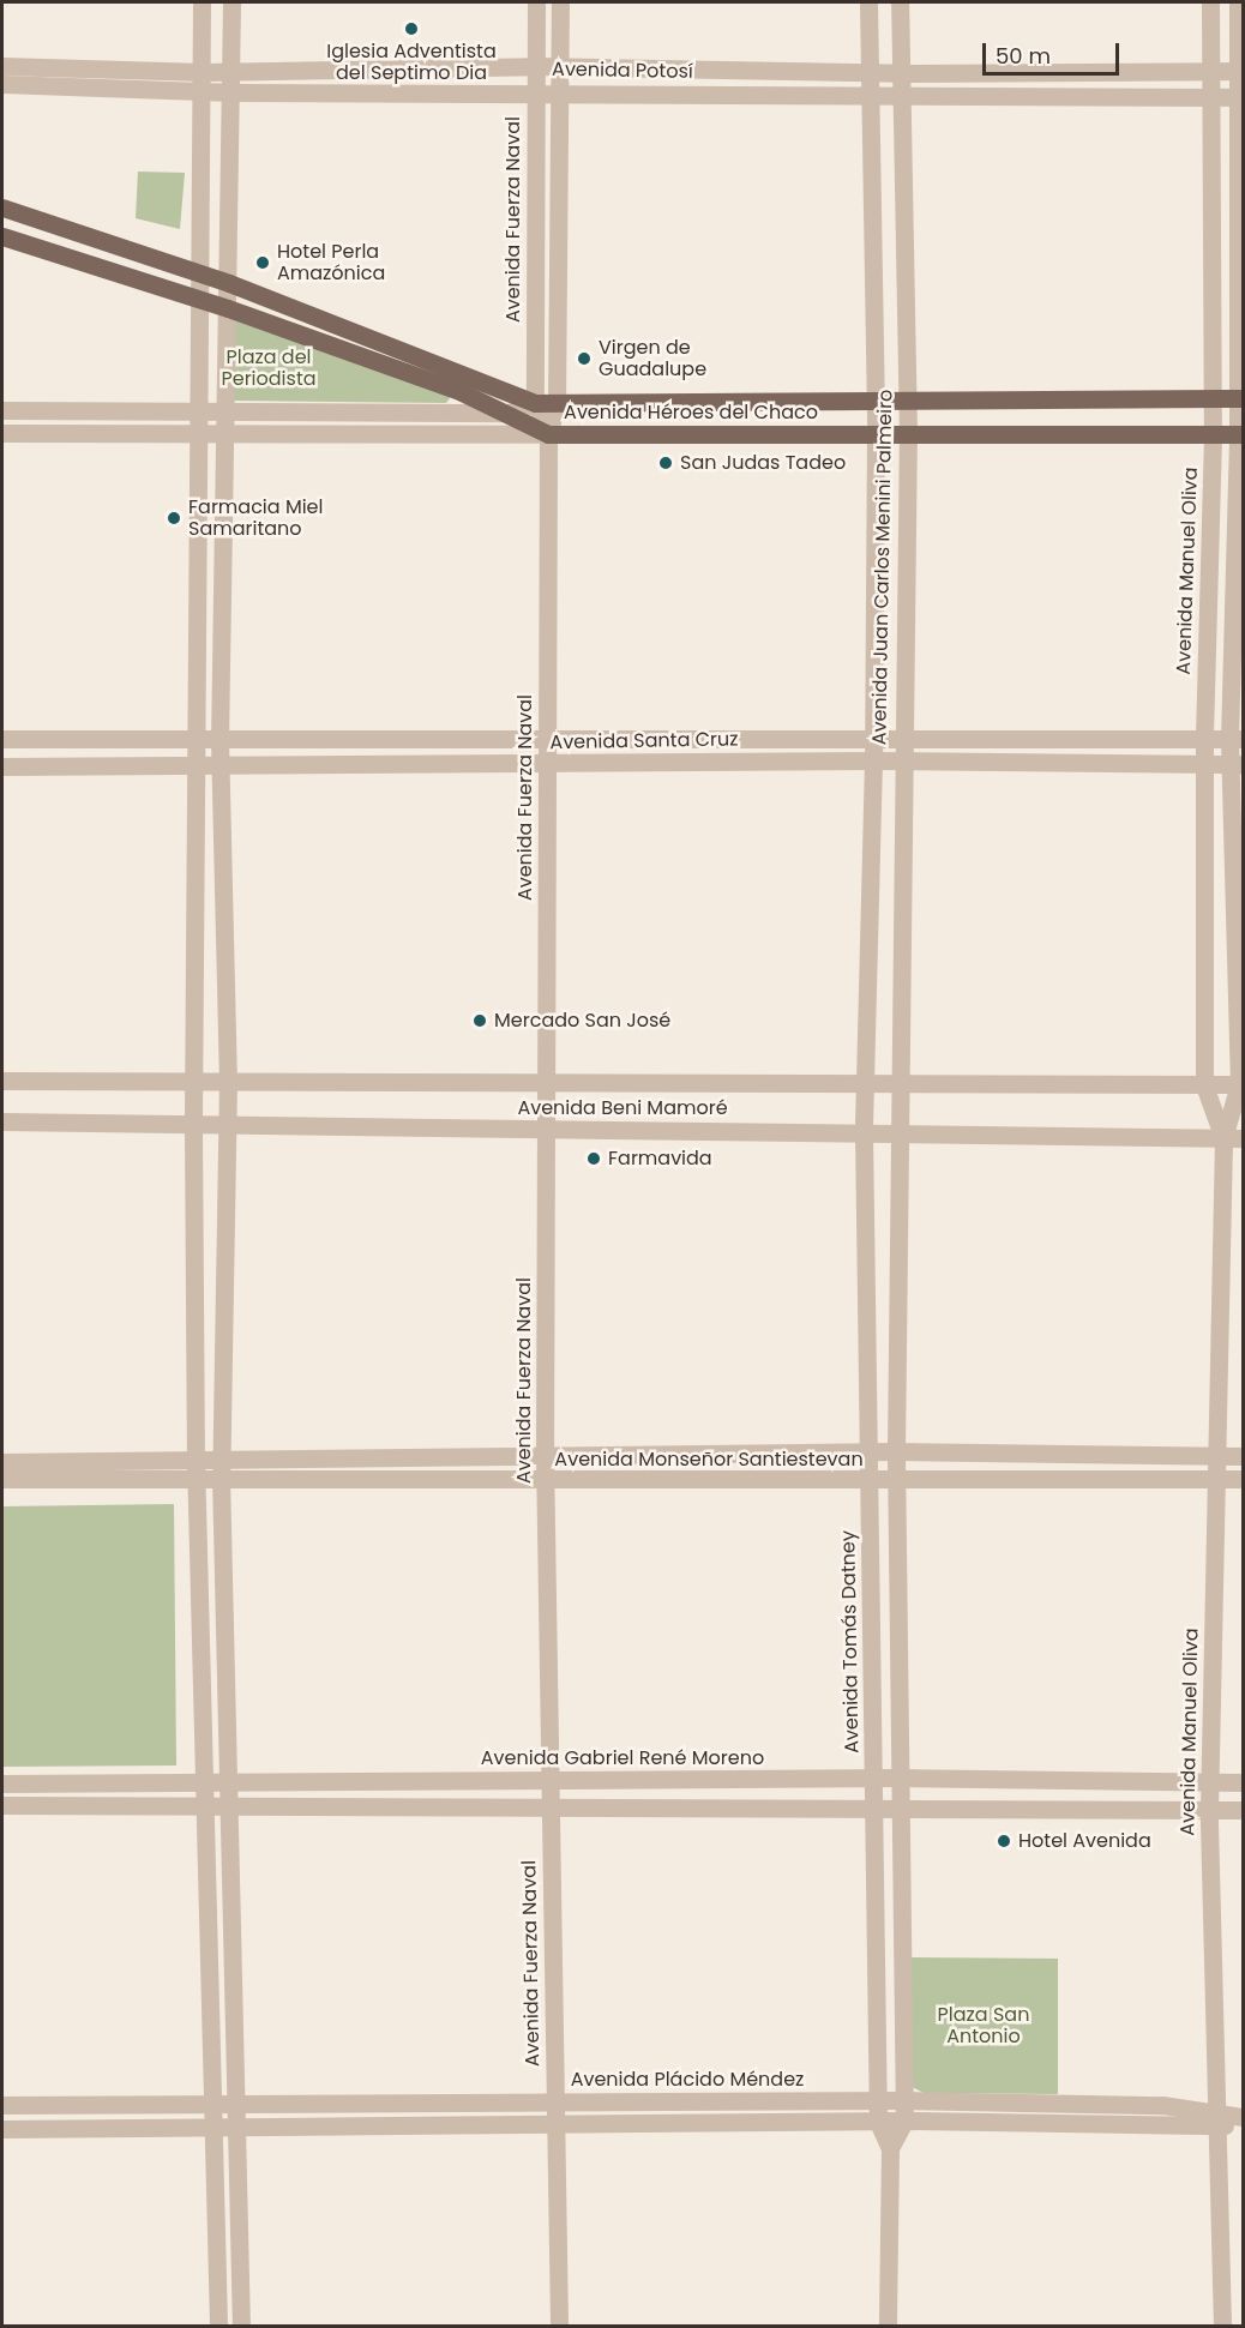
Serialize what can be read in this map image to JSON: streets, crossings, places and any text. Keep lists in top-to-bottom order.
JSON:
{
  "streets": {
    "main road": ["Avenida Héroes del Chaco"],
    "street": [
      "Avenida Potosí",
      "Avenida Fuerza Naval",
      "Avenida Juan Carlos Menini Palmeiro",
      "Avenida Manuel Oliva",
      "Avenida Santa Cruz",
      "Avenida Beni Mamoré",
      "Avenida Monseñor Santiestevan",
      "Avenida Tomás Datney",
      "Avenida Gabriel René Moreno",
      "Avenida Plácido Méndez"
    ]
  },
  "crossings": [
    ["Avenida Potosí", "Avenida Fuerza Naval"],
    ["Avenida Potosí", "Avenida Juan Carlos Menini Palmeiro"],
    ["Avenida Potosí", "Avenida Manuel Oliva"],
    ["Avenida Fuerza Naval", "Avenida Héroes del Chaco"],
    ["Avenida Fuerza Naval", "Avenida Santa Cruz"],
    ["Avenida Fuerza Naval", "Avenida Beni Mamoré"],
    ["Avenida Fuerza Naval", "Avenida Monseñor Santiestevan"],
    ["Avenida Fuerza Naval", "Avenida Gabriel René Moreno"],
    ["Avenida Fuerza Naval", "Avenida Plácido Méndez"],
    ["Avenida Héroes del Chaco", "Avenida Juan Carlos Menini Palmeiro"],
    ["Avenida Héroes del Chaco", "Avenida Manuel Oliva"],
    ["Avenida Juan Carlos Menini Palmeiro", "Avenida Santa Cruz"],
    ["Avenida Juan Carlos Menini Palmeiro", "Avenida Beni Mamoré"],
    ["Avenida Juan Carlos Menini Palmeiro", "Avenida Tomás Datney"],
    ["Avenida Manuel Oliva", "Avenida Santa Cruz"],
    ["Avenida Manuel Oliva", "Avenida Beni Mamoré"],
    ["Avenida Manuel Oliva", "Avenida Monseñor Santiestevan"],
    ["Avenida Manuel Oliva", "Avenida Gabriel René Moreno"],
    ["Avenida Manuel Oliva", "Avenida Plácido Méndez"],
    ["Avenida Beni Mamoré", "Avenida Tomás Datney"],
    ["Avenida Monseñor Santiestevan", "Avenida Tomás Datney"],
    ["Avenida Tomás Datney", "Avenida Gabriel René Moreno"],
    ["Avenida Tomás Datney", "Avenida Plácido Méndez"]
  ],
  "parks": ["Plaza del Periodista", "Plaza San Antonio"],
  "places": [
    "Iglesia Adventista del Septimo Dia",
    "Hotel Perla Amazónica",
    "Virgen de Guadalupe",
    "San Judas Tadeo",
    "Farmacia Miel Samaritano",
    "Mercado San José",
    "Farmavida",
    "Hotel Avenida"
  ],
  "scale_bar": "50 m"
}
